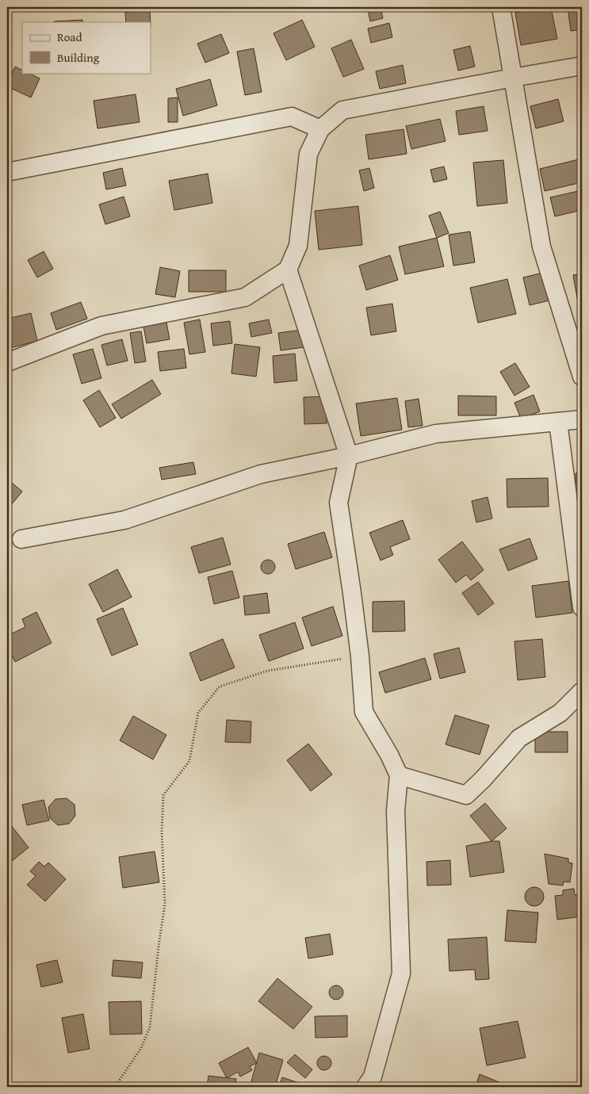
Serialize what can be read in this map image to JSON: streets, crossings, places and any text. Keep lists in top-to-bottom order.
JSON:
{
  "legend": ["Road", "Building"]
}
